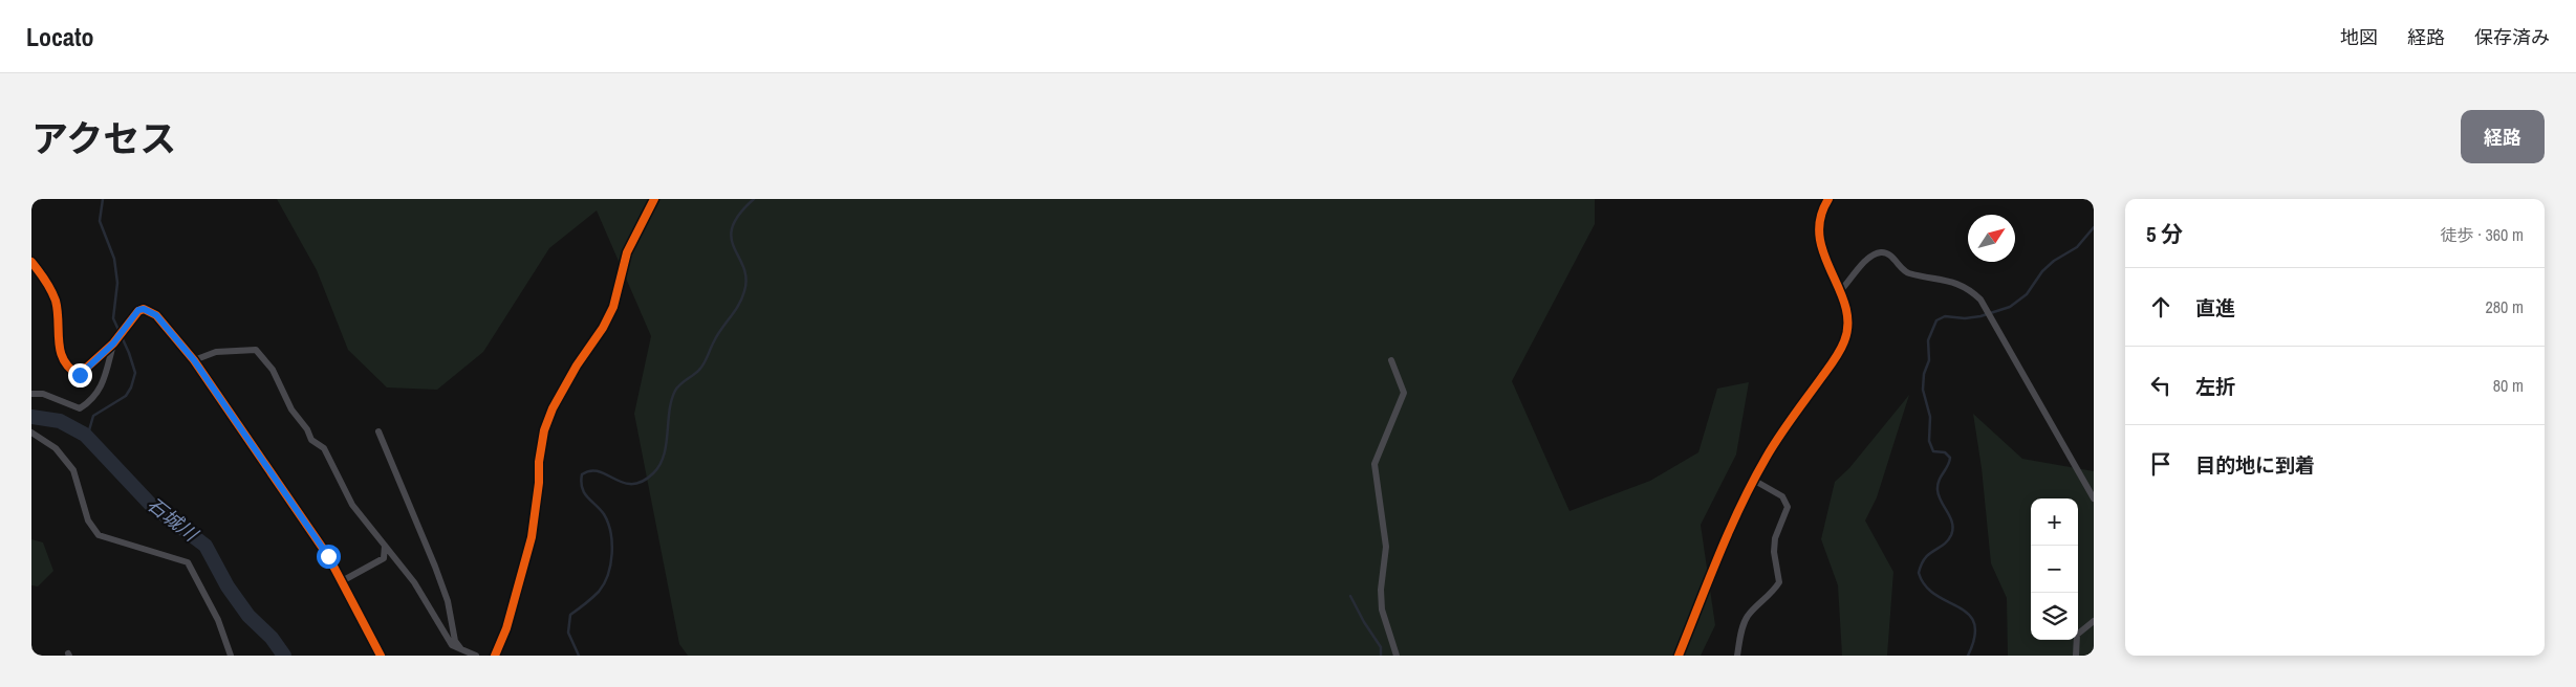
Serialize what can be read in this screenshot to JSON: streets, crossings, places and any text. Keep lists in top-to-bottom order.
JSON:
{
  "water": ["石城川"],
  "north": "top right",
  "page": {
    "header": "Locato",
    "nav": ["地図", "経路", "保存済み"],
    "title": "アクセス",
    "buttons": "経路",
    "heading": ["5 分", "徒歩 · 360 m"],
    "list": [
      ["直進", "280 m"],
      ["左折", "80 m"],
      "目的地に到着"
    ],
    "map_buttons": ["+", "−"]
  }
}
